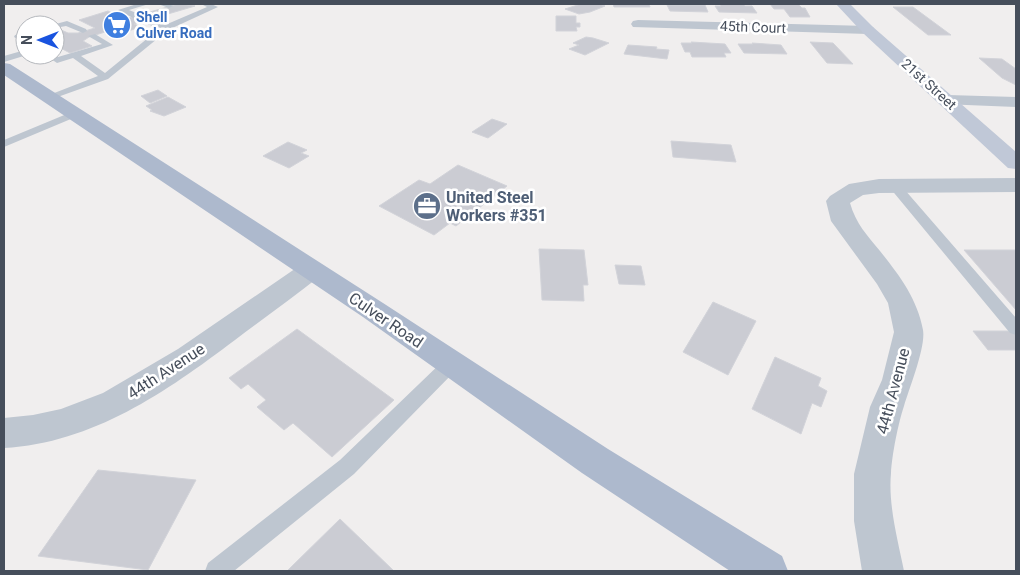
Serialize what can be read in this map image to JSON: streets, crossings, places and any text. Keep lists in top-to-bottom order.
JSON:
{
  "streets": {
    "main road": ["Culver Road"],
    "street": ["45th Court", "21st Street", "44th Avenue"]
  },
  "crossings": [
    ["45th Court", "21st Street"],
    ["Culver Road", "44th Avenue"]
  ],
  "places": {
    "supermarket": ["Shell Culver Road"],
    "office": ["United Steel Workers #351"]
  },
  "north": "left"
}
